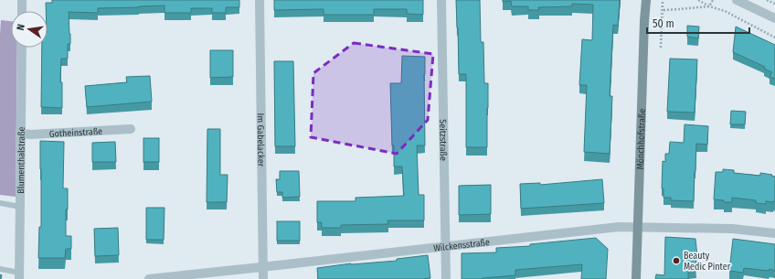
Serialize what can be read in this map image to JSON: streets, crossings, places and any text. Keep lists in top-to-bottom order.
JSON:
{
  "streets": {
    "street": [
      "Gotheinstraße",
      "Mönchhofstraße",
      "Im Gabelacker",
      "Seitzstraße",
      "Blumenthalstraße",
      "Wilckensstraße"
    ]
  },
  "crossings": [
    ["Gotheinstraße", "Blumenthalstraße"],
    ["Mönchhofstraße", "Wilckensstraße"],
    ["Im Gabelacker", "Wilckensstraße"],
    ["Seitzstraße", "Wilckensstraße"]
  ],
  "places": ["Beauty Medic Pinter"],
  "scale_bar": "50 m",
  "north": "left"
}
